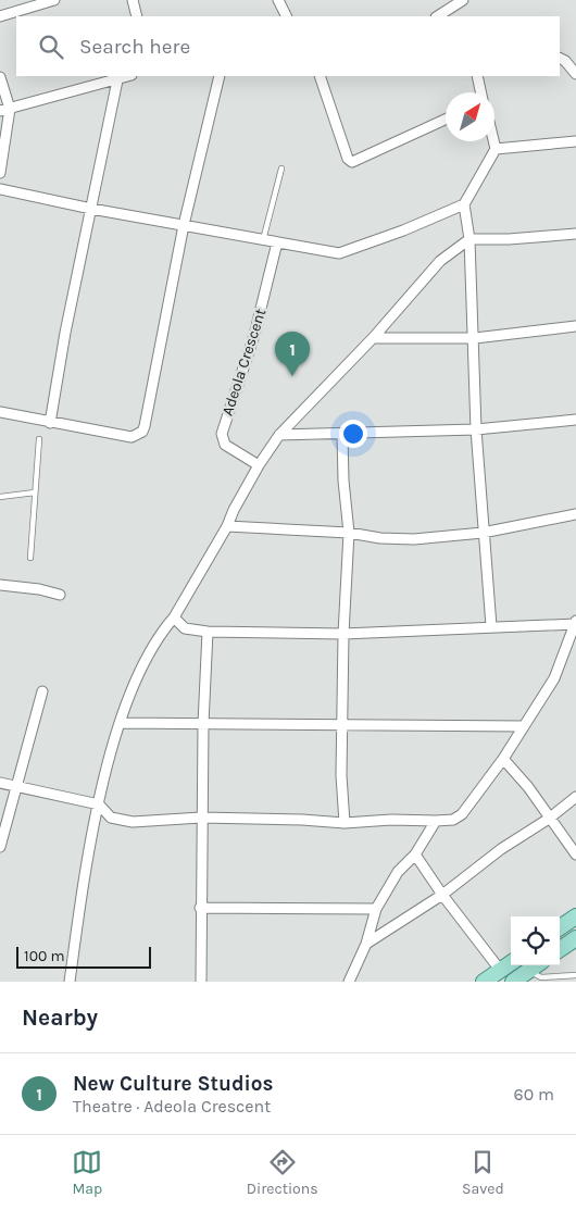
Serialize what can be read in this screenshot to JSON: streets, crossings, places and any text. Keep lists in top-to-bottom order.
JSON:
{
  "streets": {
    "street": ["Adeola Crescent"]
  },
  "scale_bar": "100 m",
  "north": "top right",
  "page": {
    "search": "Search here",
    "pins": "1",
    "scale": "100 m",
    "heading": "Nearby",
    "list": [
      {
        "mark": "1",
        "name": "New Culture Studios",
        "note": "Theatre · Adeola Crescent",
        "value": "60 m"
      }
    ],
    "nav": ["Map", "Directions", "Saved"]
  }
}
